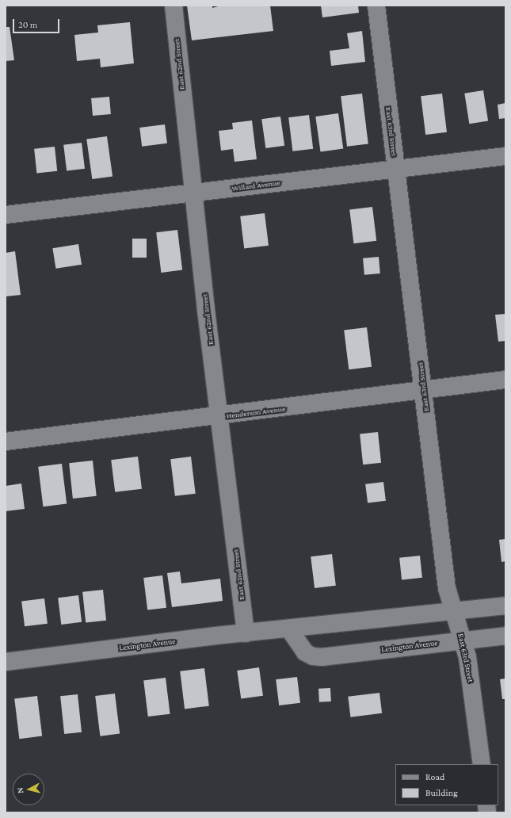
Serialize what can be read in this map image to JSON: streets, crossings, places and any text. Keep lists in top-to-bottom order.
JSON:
{
  "streets": {
    "street": [
      "East 62nd Street",
      "East 63rd Street",
      "Willard Avenue",
      "Henderson Avenue",
      "Lexington Avenue"
    ]
  },
  "crossings": [
    ["East 62nd Street", "Willard Avenue"],
    ["East 62nd Street", "Henderson Avenue"],
    ["East 62nd Street", "Lexington Avenue"],
    ["East 63rd Street", "Willard Avenue"],
    ["East 63rd Street", "Henderson Avenue"],
    ["East 63rd Street", "Lexington Avenue"]
  ],
  "legend": ["Road", "Building"],
  "scale_bar": "20 m",
  "north": "left"
}
